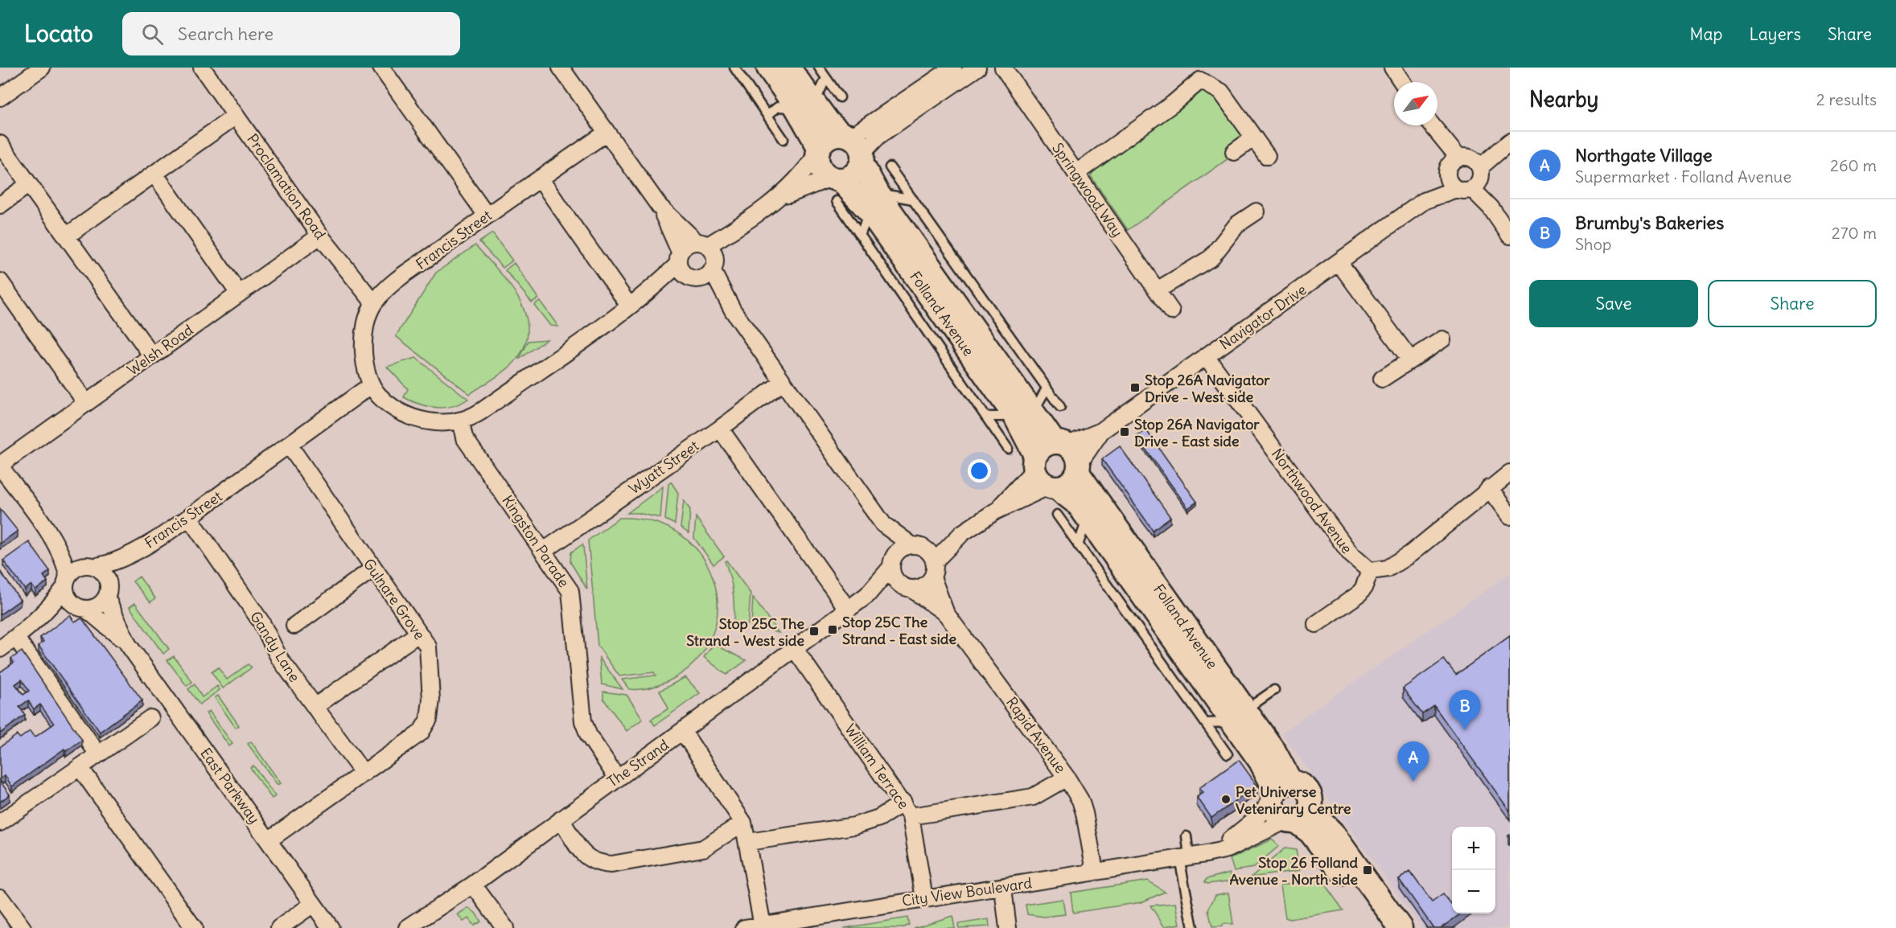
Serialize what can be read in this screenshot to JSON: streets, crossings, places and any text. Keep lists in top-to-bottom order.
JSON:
{
  "streets": {
    "street": [
      "Proclamation Road",
      "Springwood Way",
      "Francis Street",
      "Folland Avenue",
      "Navigator Drive",
      "Welsh Road",
      "Wyatt Street",
      "Northwood Avenue",
      "Kingston Parade",
      "Gulnare Grove",
      "Gandy Lane",
      "Rapid Avenue",
      "The Strand",
      "William Terrace",
      "East Parkway",
      "City View Boulevard"
    ]
  },
  "crossings": [
    ["Proclamation Road", "Francis Street"],
    ["Proclamation Road", "Welsh Road"],
    ["Francis Street", "Gulnare Grove"],
    ["Francis Street", "Gandy Lane"],
    ["Francis Street", "East Parkway"],
    ["Folland Avenue", "Navigator Drive"],
    ["Folland Avenue", "City View Boulevard"],
    ["Navigator Drive", "Northwood Avenue"],
    ["Wyatt Street", "Kingston Parade"],
    ["Kingston Parade", "The Strand"],
    ["Gulnare Grove", "Gandy Lane"],
    ["Gulnare Grove", "East Parkway"],
    ["Rapid Avenue", "The Strand"],
    ["Rapid Avenue", "City View Boulevard"],
    ["The Strand", "William Terrace"],
    ["William Terrace", "City View Boulevard"]
  ],
  "places": {
    "transit": [
      "Stop 26A Navigator Drive - West side",
      "Stop 26A Navigator Drive - East side",
      "Stop 25C The Strand - East side",
      "Stop 25C The Strand - West side",
      "Stop 26 Folland Avenue - North side"
    ],
    "other": ["Pet Universe Vetenirary Centre"]
  },
  "north": "top right",
  "page": {
    "header": "Locato",
    "search": "Search here",
    "nav": ["Map", "Layers", "Share"],
    "heading": ["Nearby", "2 results"],
    "list": [
      {
        "mark": "A",
        "name": "Northgate Village",
        "note": "Supermarket · Folland Avenue",
        "value": "260 m"
      },
      {
        "mark": "B",
        "name": "Brumby's Bakeries",
        "note": "Shop",
        "value": "270 m"
      }
    ],
    "buttons": ["Save", "Share"],
    "pins": ["B", "A"],
    "map_buttons": ["+", "−"]
  }
}
